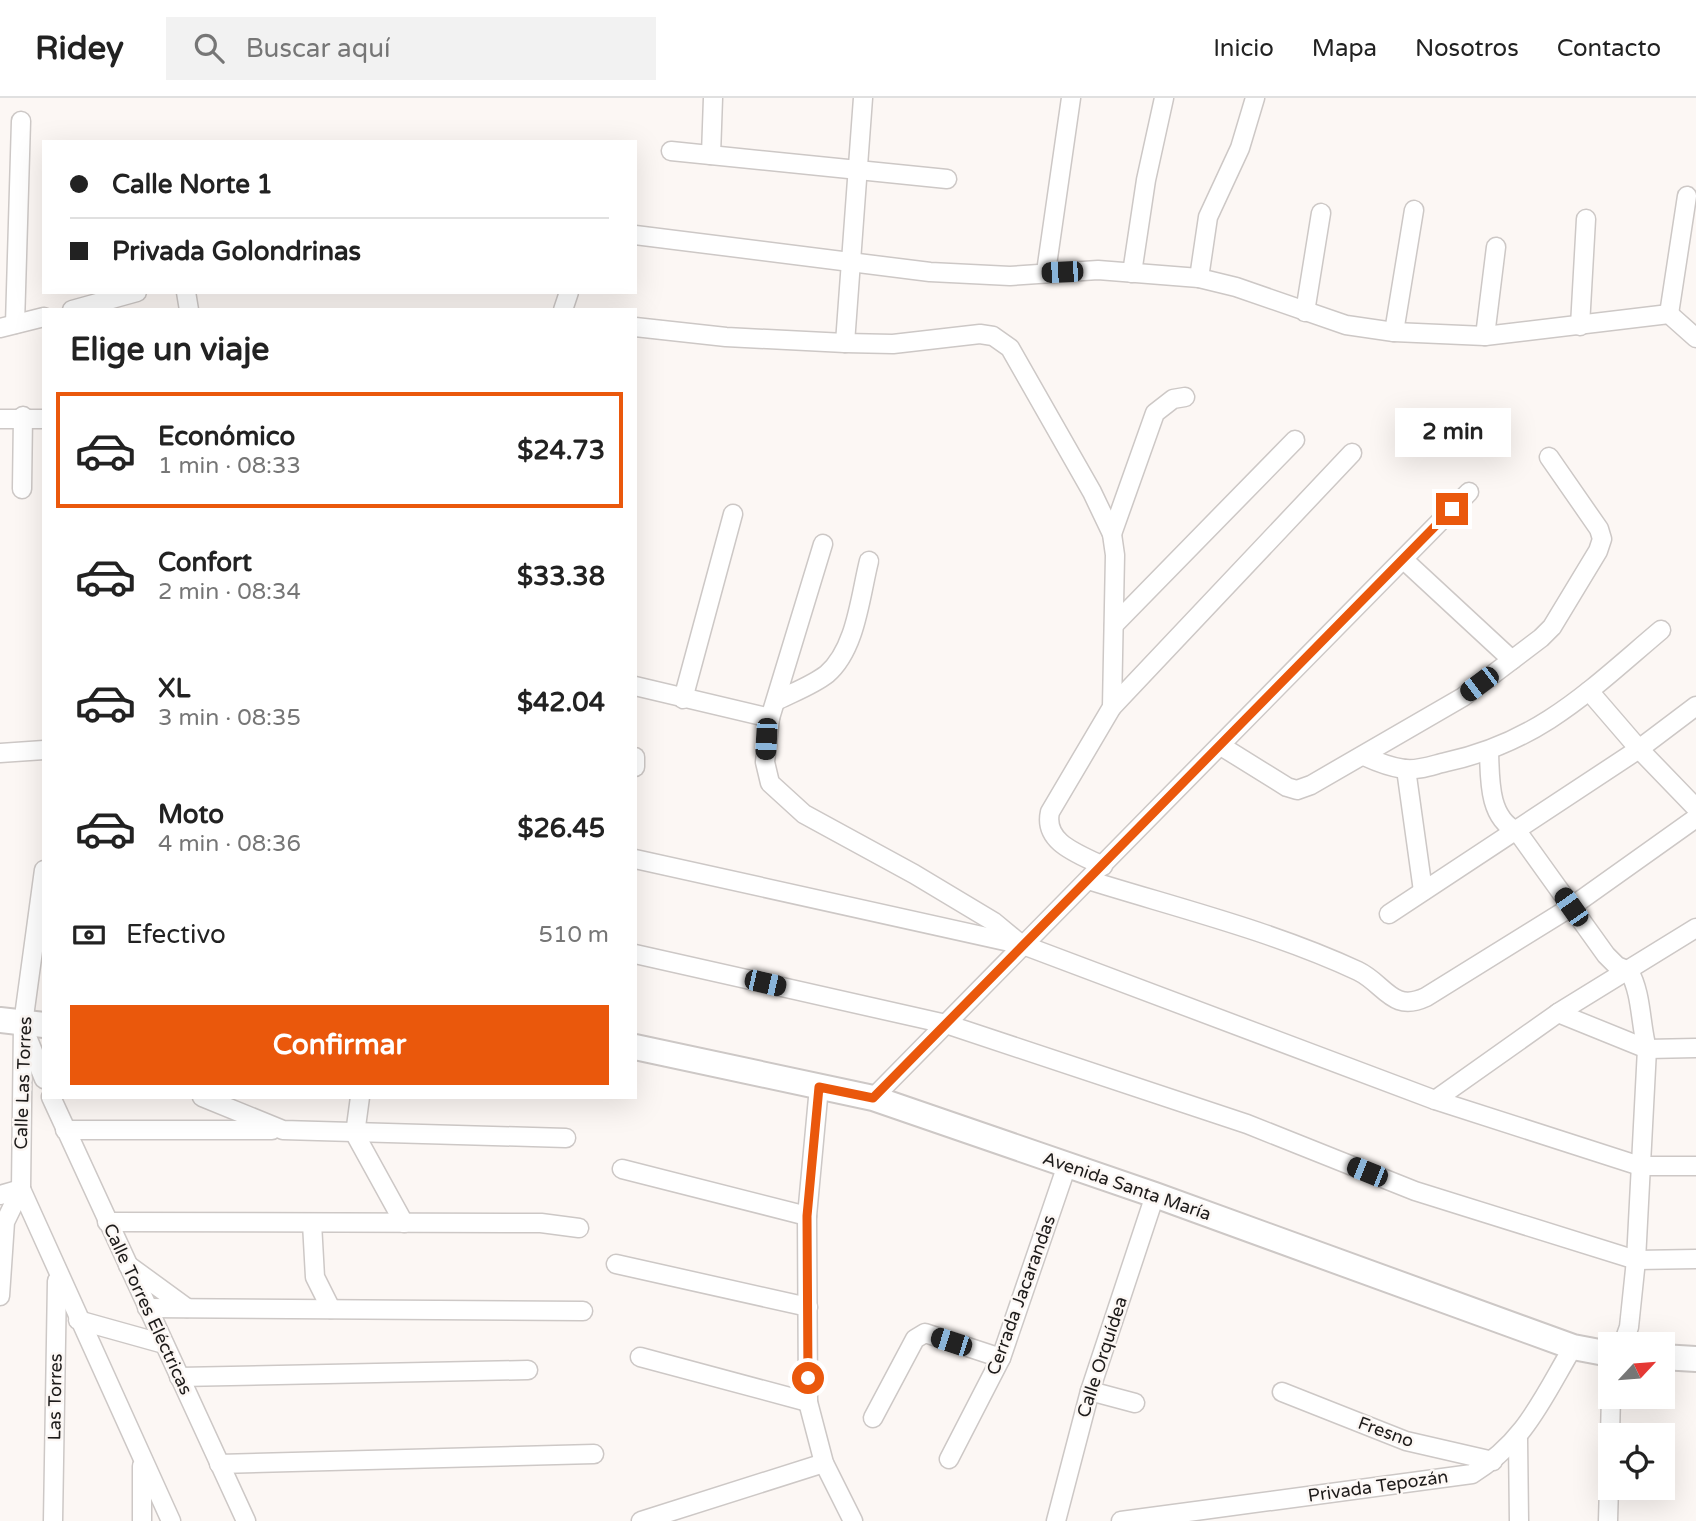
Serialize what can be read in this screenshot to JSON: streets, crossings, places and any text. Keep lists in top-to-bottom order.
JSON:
{
  "streets": {
    "main road": ["Avenida Santa María"],
    "street": [
      "Calle Las Torres",
      "Cerrada Jacarandas",
      "Calle Torres Eléctricas",
      "Calle Orquídea",
      "Las Torres",
      "Fresno",
      "Privada Tepozán"
    ]
  },
  "crossings": [
    ["Avenida Santa María", "Cerrada Jacarandas"],
    ["Avenida Santa María", "Calle Orquídea"],
    ["Avenida Santa María", "Privada Tepozán"],
    ["Fresno", "Privada Tepozán"]
  ],
  "north": "top right",
  "page": {
    "header": "Ridey",
    "search": "Buscar aquí",
    "nav": [
      "Inicio",
      "Mapa",
      "Nosotros",
      "Contacto"
    ],
    "banner": ["Calle Norte 1", "Privada Golondrinas"],
    "heading": "Elige un viaje",
    "list": [
      {
        "name": "Económico",
        "note": "1 min · 08:33",
        "value": "$24.73"
      },
      {
        "name": "Confort",
        "note": "2 min · 08:34",
        "value": "$33.38"
      },
      {
        "name": "XL",
        "note": "3 min · 08:35",
        "value": "$42.04"
      },
      {
        "name": "Moto",
        "note": "4 min · 08:36",
        "value": "$26.45"
      }
    ],
    "bubble": "2 min",
    "pay": ["Efectivo", "510 m"],
    "buttons": "Confirmar"
  }
}
